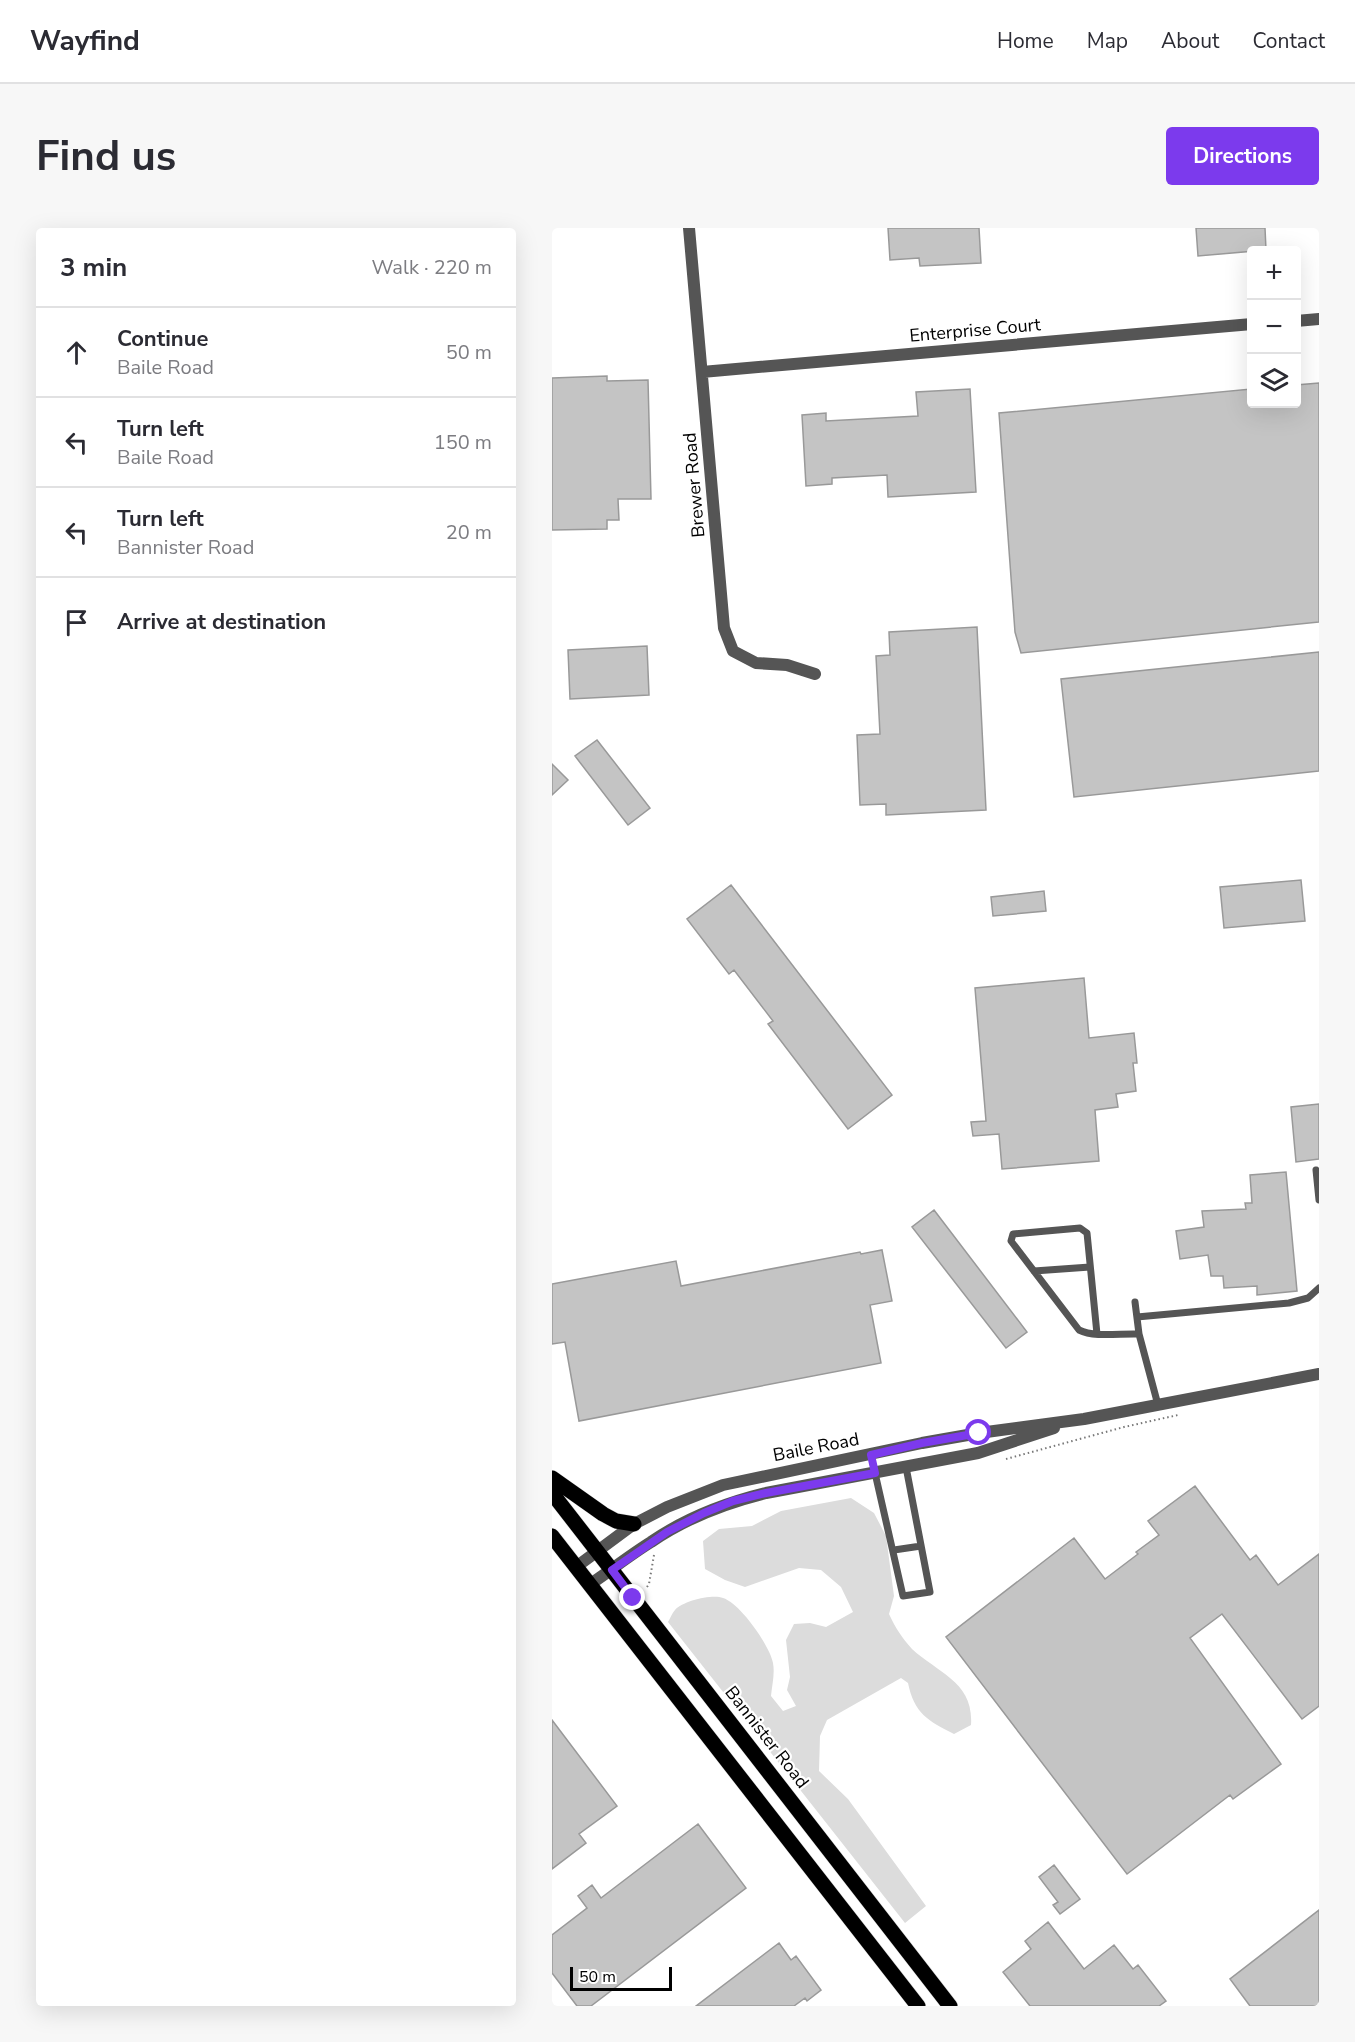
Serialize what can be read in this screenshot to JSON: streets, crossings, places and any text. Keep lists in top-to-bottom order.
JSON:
{
  "streets": {
    "main road": ["Bannister Road"],
    "street": ["Enterprise Court", "Brewer Road", "Baile Road"]
  },
  "crossings": [
    ["Enterprise Court", "Brewer Road"],
    ["Baile Road", "Bannister Road"]
  ],
  "scale_bar": "50 m",
  "page": {
    "header": "Wayfind",
    "nav": [
      "Home",
      "Map",
      "About",
      "Contact"
    ],
    "buttons": "Directions",
    "title": "Find us",
    "heading": ["3 min", "Walk · 220 m"],
    "map_buttons": ["+", "−"],
    "list": [
      ["Continue", "Baile Road", "50 m"],
      ["Turn left", "Baile Road", "150 m"],
      ["Turn left", "Bannister Road", "20 m"],
      "Arrive at destination"
    ],
    "scale": "50 m"
  }
}
